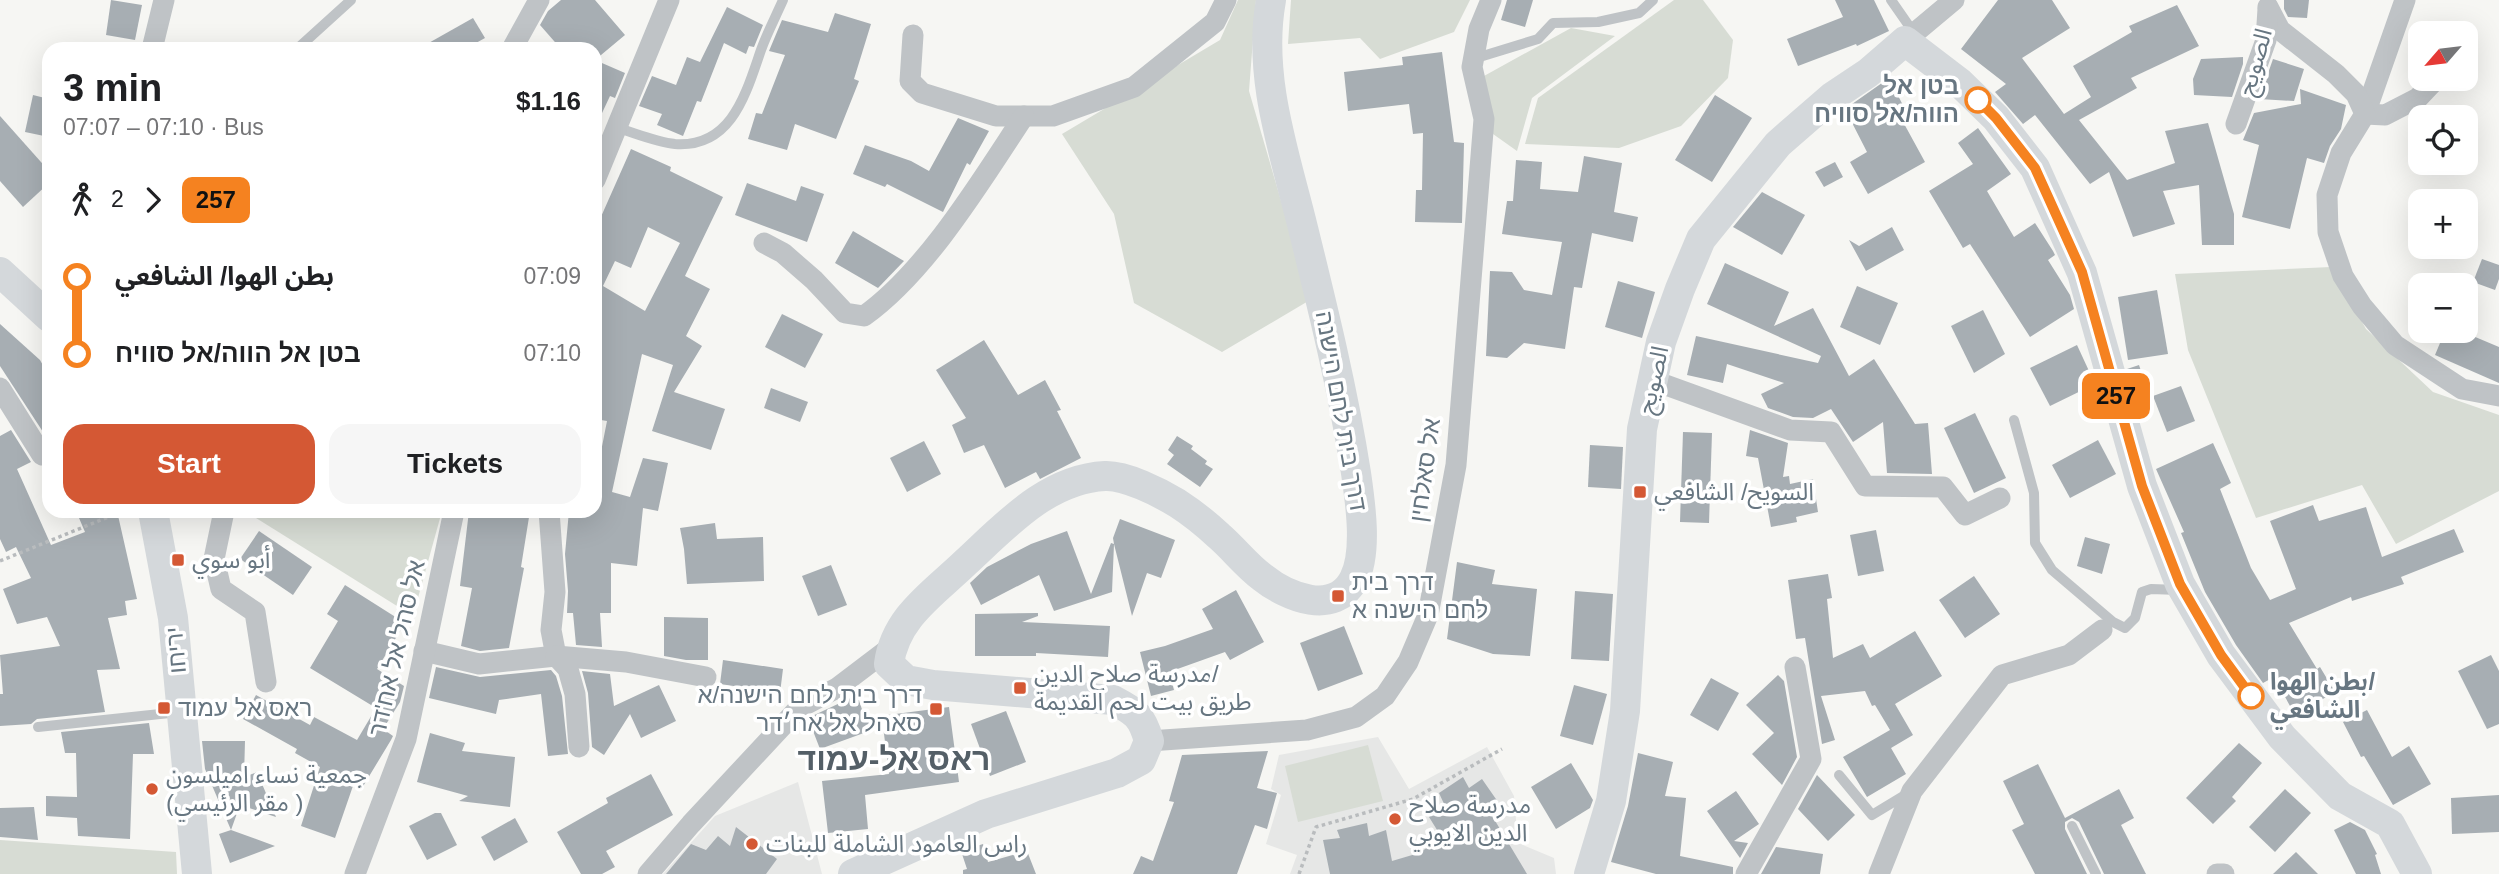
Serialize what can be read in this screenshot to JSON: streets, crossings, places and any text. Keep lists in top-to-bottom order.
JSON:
{
  "streets": {
    "street": [
      "الصويح",
      "דרך בית לחם הישנה",
      "אל סאלחין",
      "אל סהל אל אח'דר",
      "יריחו"
    ]
  },
  "districts": ["ראס אל-עמוד"],
  "places": {
    "other": [
      "בטן אל הווה/אל סוויח",
      "بطن الهوا/ الشافعي",
      "جمعية نساء اميلسون (مقر الرئيسي )",
      "مدرسة صلاح الدين الايوبي",
      "راس العامود الشاملة للبنات"
    ],
    "transit": [
      "السويح/ الشافعي",
      "أبو سوي",
      "דרך בית לחם הישנה א",
      "مدرسة صلاح الدين/ طريق بيت لحم القديمة",
      "ראס אל עמוד",
      "דרך בית לחם הישנה/א סאהל אל אח׳דר"
    ]
  },
  "lines": ["bus line 257"],
  "north": "bottom left",
  "page": {
    "on_map": "257",
    "map_buttons": ["+", "−"],
    "heading": ["3 min", "07:07 – 07:10 · Bus", "$1.16"],
    "legs": ["2", "257"],
    "list": [
      {
        "name": "بطن الهوا/ الشافعي",
        "value": "07:09"
      },
      {
        "name": "בטן אל הווה/אל סוויח",
        "value": "07:10"
      }
    ],
    "buttons": ["Start", "Tickets"]
  }
}
